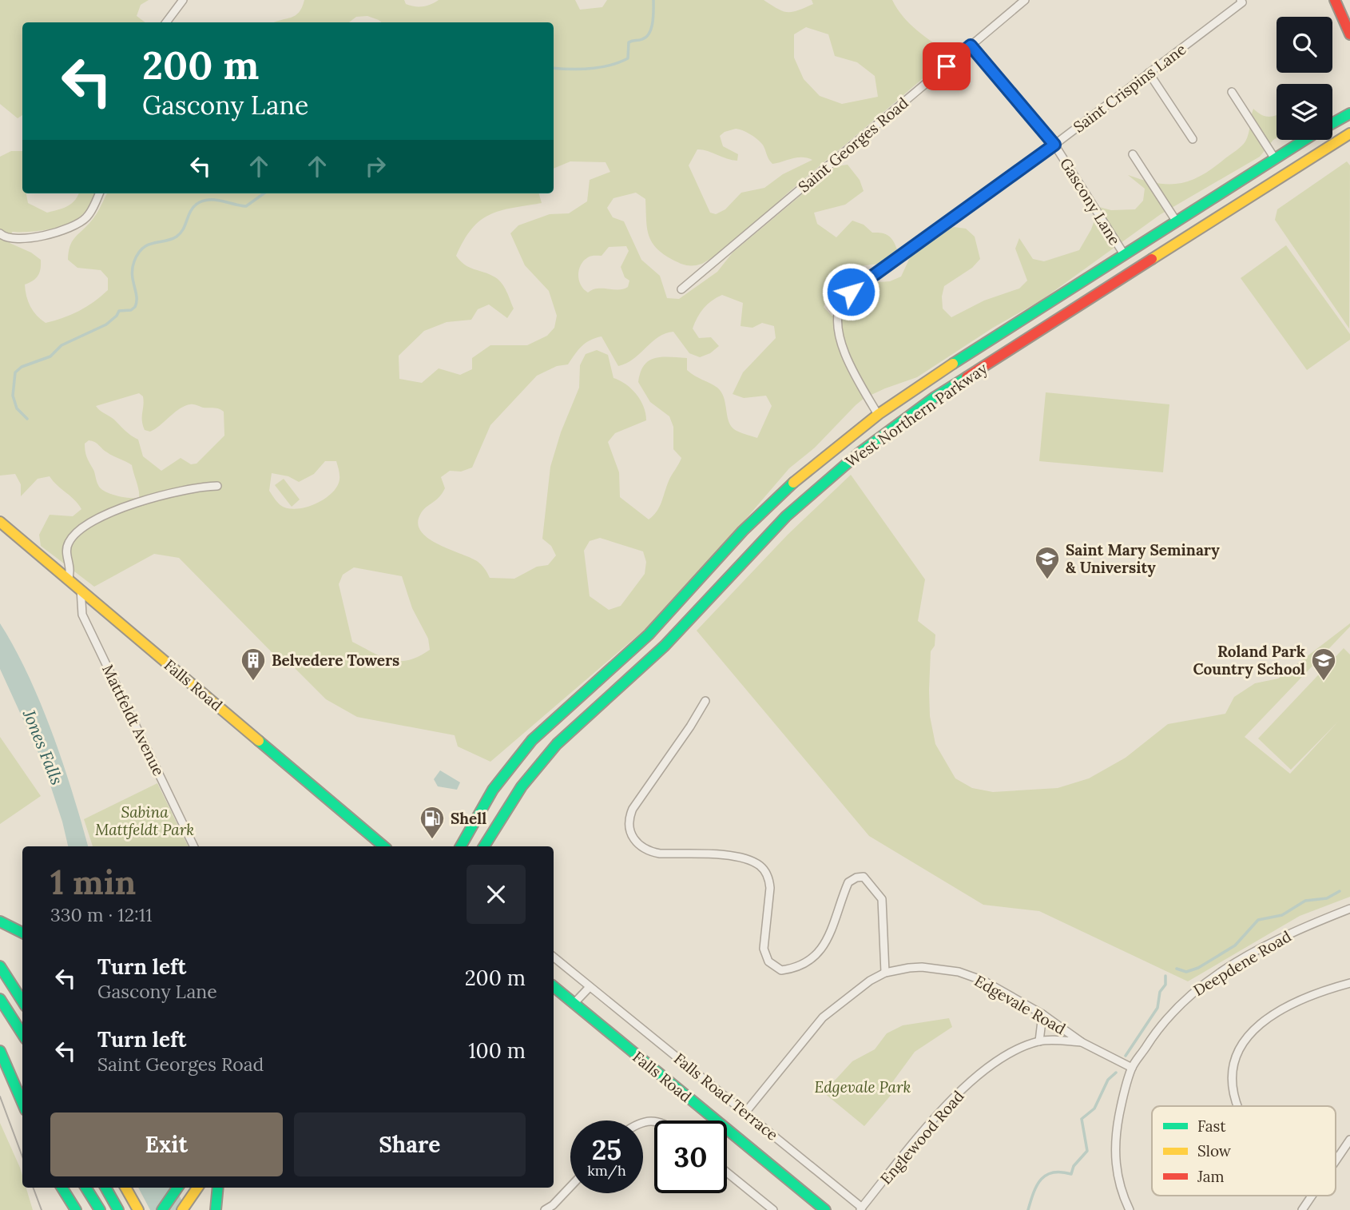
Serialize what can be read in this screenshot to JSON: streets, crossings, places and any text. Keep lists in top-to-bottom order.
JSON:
{
  "streets": {
    "main road": ["West Northern Parkway", "Falls Road"],
    "street": [
      "Saint Crispins Lane",
      "Saint Georges Road",
      "Gascony Lane",
      "Mattfeldt Avenue",
      "Deepdene Road",
      "Edgevale Road",
      "Falls Road Terrace",
      "Englewood Road"
    ]
  },
  "crossings": [
    ["Saint Crispins Lane", "Gascony Lane"],
    ["Saint Crispins Lane", "West Northern Parkway"],
    ["Saint Georges Road", "Gascony Lane"],
    ["Gascony Lane", "West Northern Parkway"],
    ["Falls Road", "Mattfeldt Avenue"],
    ["Deepdene Road", "Edgevale Road"],
    ["Edgevale Road", "Falls Road Terrace"],
    ["Edgevale Road", "Englewood Road"],
    ["Falls Road Terrace", "Englewood Road"]
  ],
  "water": ["Jones Falls"],
  "parks": ["Sabina Mattfeldt Park", "Edgevale Park"],
  "places": {
    "school or university": ["Saint Mary Seminary & University", "Roland Park Country School"],
    "building": ["Belvedere Towers"],
    "fuel station": ["Shell"]
  },
  "legend": ["Fast", "Slow", "Jam"],
  "page": {
    "turn": ["200 m", "Gascony Lane"],
    "heading": ["1 min", "330 m · 12:11"],
    "list": [
      {
        "name": "Turn left",
        "note": "Gascony Lane",
        "value": "200 m"
      },
      {
        "name": "Turn left",
        "note": "Saint Georges Road",
        "value": "100 m"
      }
    ],
    "buttons": ["Exit", "Share"],
    "speed": "25 km/h",
    "limit": "30"
  }
}
